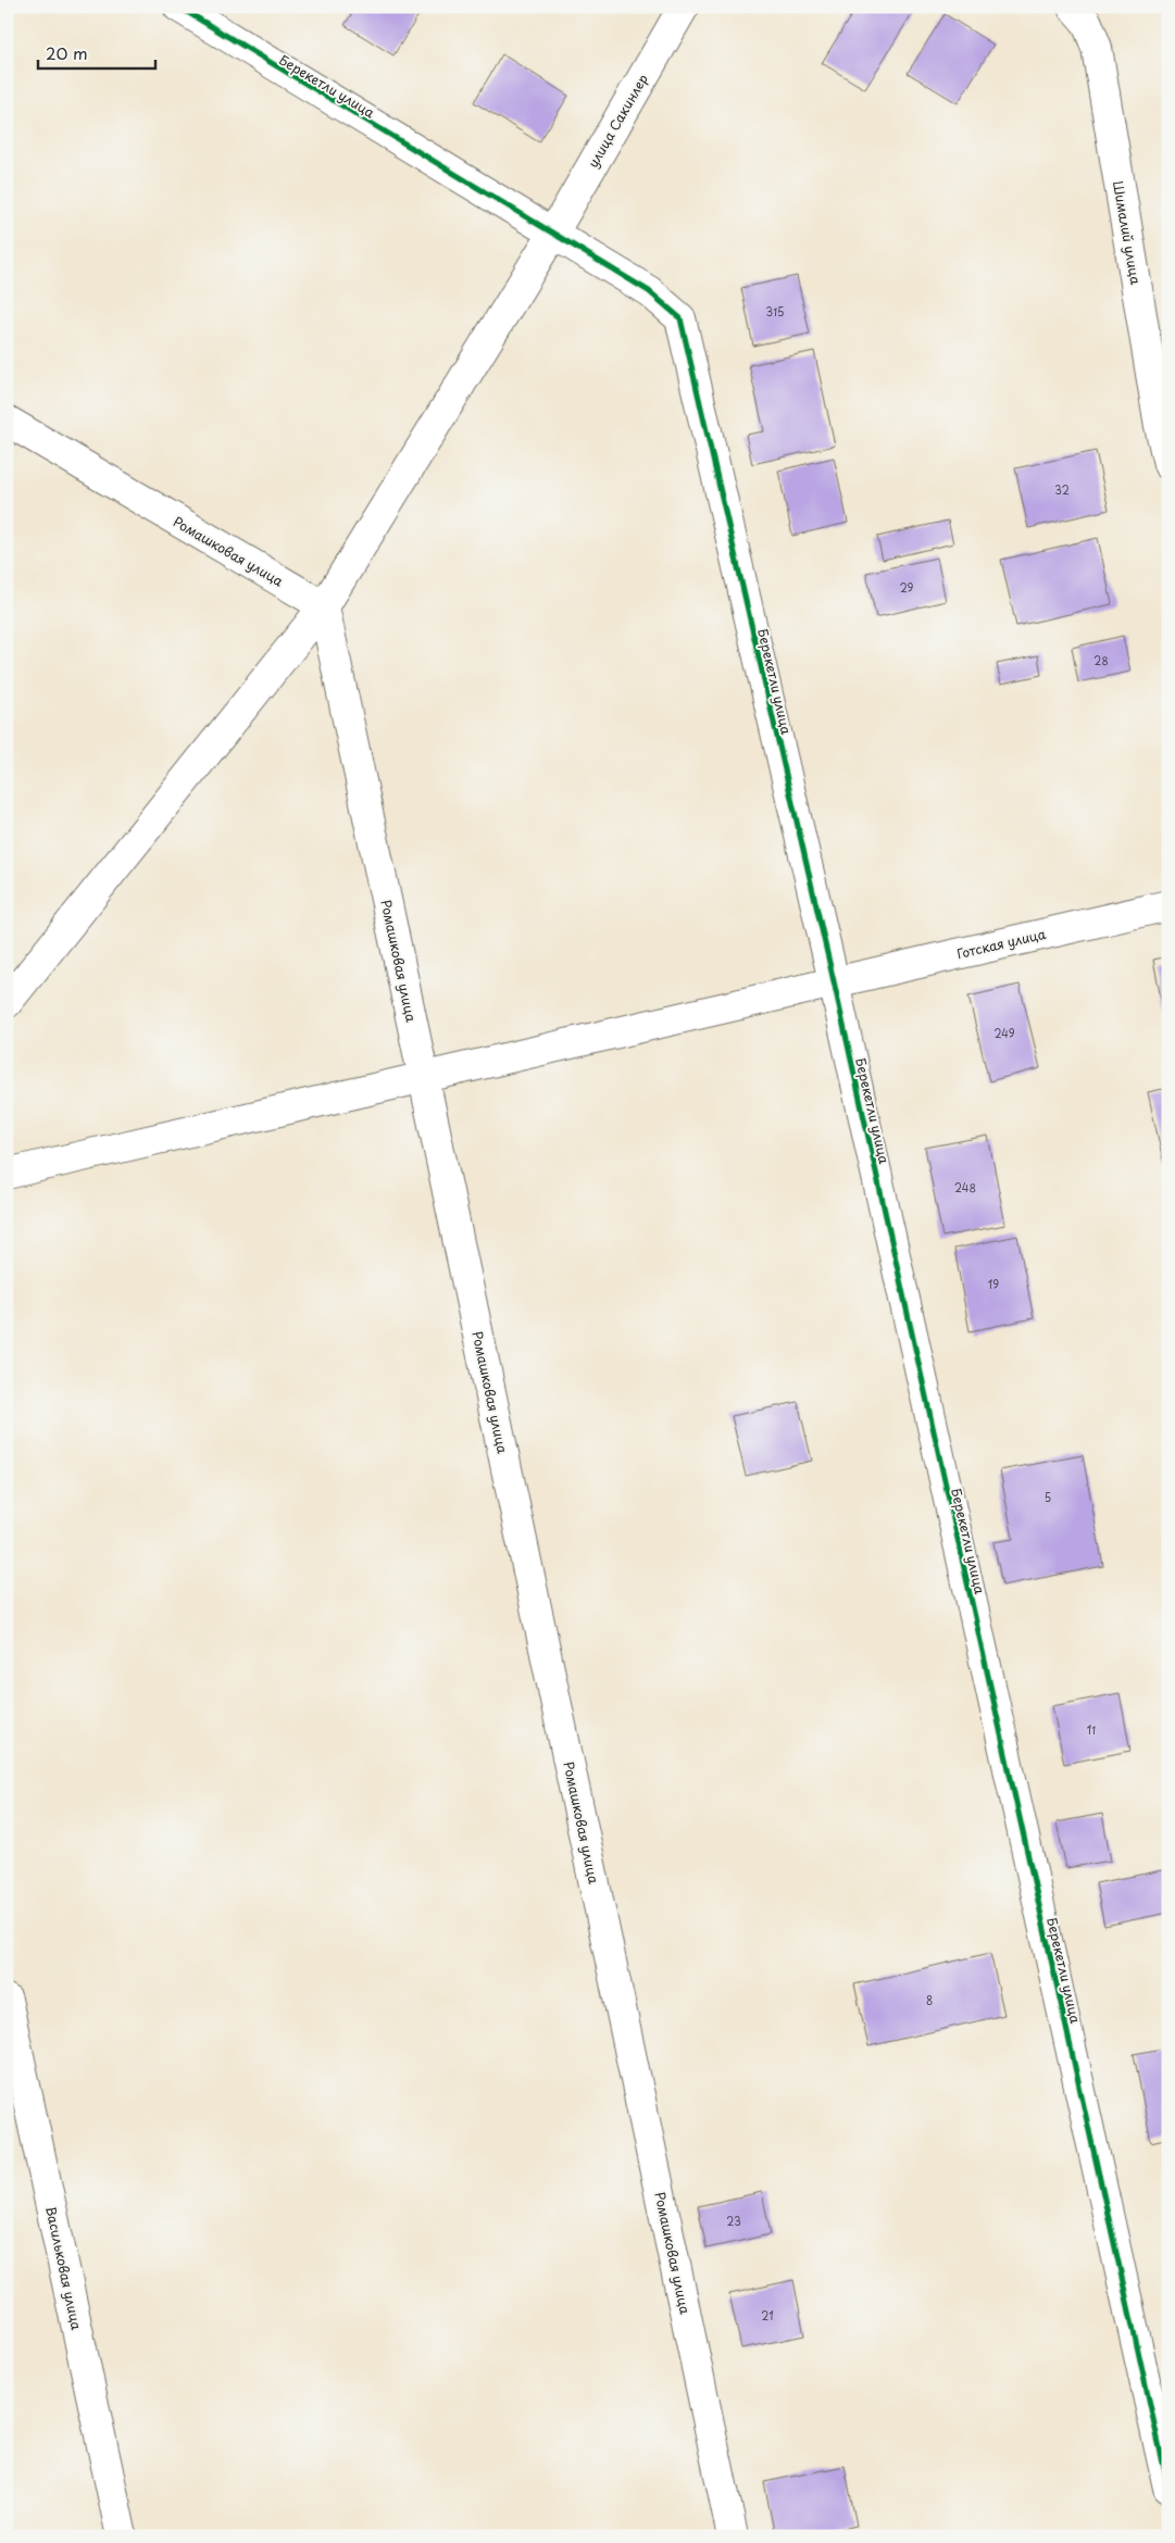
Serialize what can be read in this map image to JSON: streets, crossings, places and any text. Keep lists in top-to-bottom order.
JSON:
{
  "streets": {
    "street": [
      "Берекетли улица",
      "улица Сакинлер",
      "Шималий улица",
      "Ромашковая улица",
      "Готская улица",
      "Васильковая улица"
    ]
  },
  "crossings": [
    ["Берекетли улица", "улица Сакинлер"],
    ["Берекетли улица", "Готская улица"],
    ["улица Сакинлер", "Ромашковая улица"],
    ["Ромашковая улица", "Готская улица"]
  ],
  "house_numbers": [
    "315",
    "32",
    "29",
    "28",
    "249",
    "248",
    "19",
    "5",
    "11",
    "8",
    "23",
    "21"
  ],
  "scale_bar": "20 m"
}
